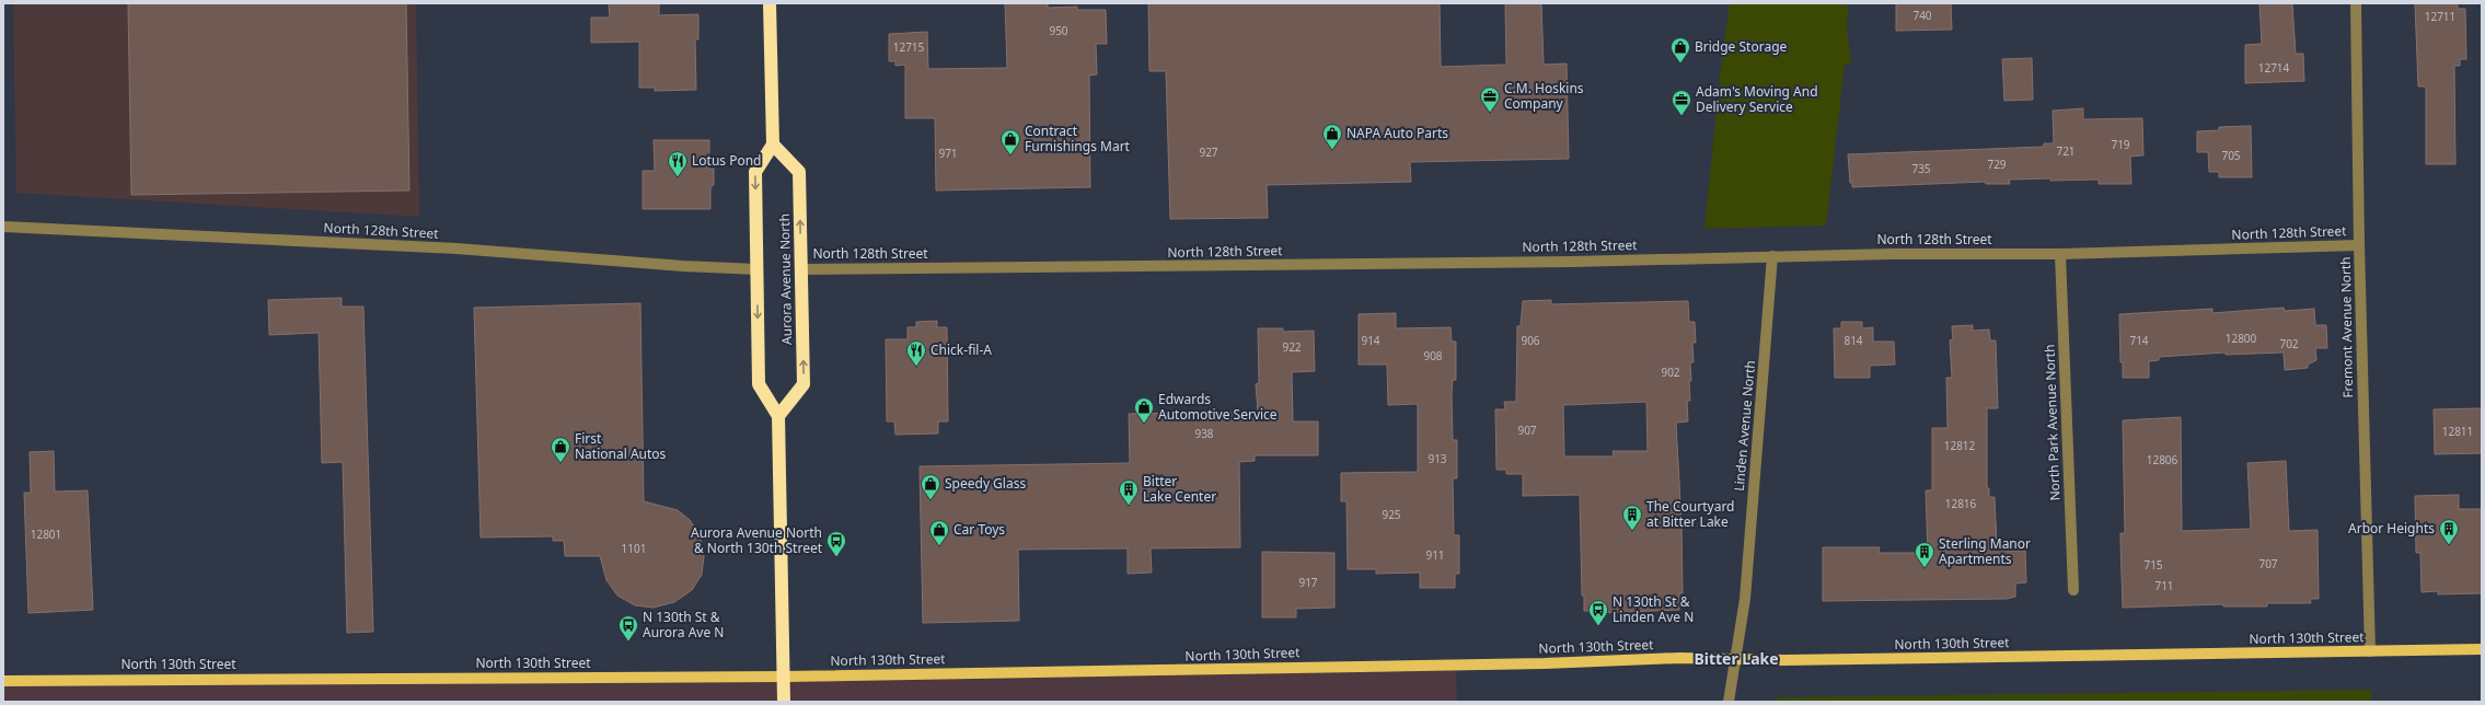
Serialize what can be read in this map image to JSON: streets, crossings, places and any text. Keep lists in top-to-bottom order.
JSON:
{
  "streets": {
    "highway": ["Aurora Avenue North"],
    "main road": ["North 130th Street"],
    "street": [
      "North 128th Street",
      "Fremont Avenue North",
      "North Park Avenue North",
      "Linden Avenue North"
    ]
  },
  "crossings": [
    ["North 128th Street", "Aurora Avenue North"],
    ["North 128th Street", "Fremont Avenue North"],
    ["North 128th Street", "North Park Avenue North"],
    ["North 128th Street", "Linden Avenue North"],
    ["Fremont Avenue North", "North 130th Street"],
    ["Linden Avenue North", "North 130th Street"]
  ],
  "districts": ["Bitter Lake"],
  "places": {
    "shop": [
      "Bridge Storage",
      "NAPA Auto Parts",
      "Contract Furnishings Mart",
      "Edwards Automotive Service",
      "First National Autos",
      "Speedy Glass",
      "Car Toys"
    ],
    "office": ["C.M. Hoskins Company", "Adam's Moving And Delivery Service"],
    "restaurant": ["Lotus Pond", "Chick-fil-A"],
    "building": [
      "Bitter Lake Center",
      "The Courtyard at Bitter Lake",
      "Arbor Heights",
      "Sterling Manor Apartments"
    ],
    "bus stop": ["Aurora Avenue North & North 130th Street", "N 130th St & Linden Ave N", "N 130th St & Aurora Ave N"]
  },
  "house_numbers": [
    "740",
    "12711",
    "950",
    "12715",
    "12714",
    "719",
    "721",
    "927",
    "971",
    "705",
    "729",
    "735",
    "12800",
    "914",
    "906",
    "814",
    "714",
    "702",
    "922",
    "908",
    "902",
    "907",
    "12811",
    "938",
    "12812",
    "913",
    "12806",
    "12816",
    "925",
    "12801",
    "1101",
    "911",
    "707",
    "715",
    "917",
    "711"
  ]
}
